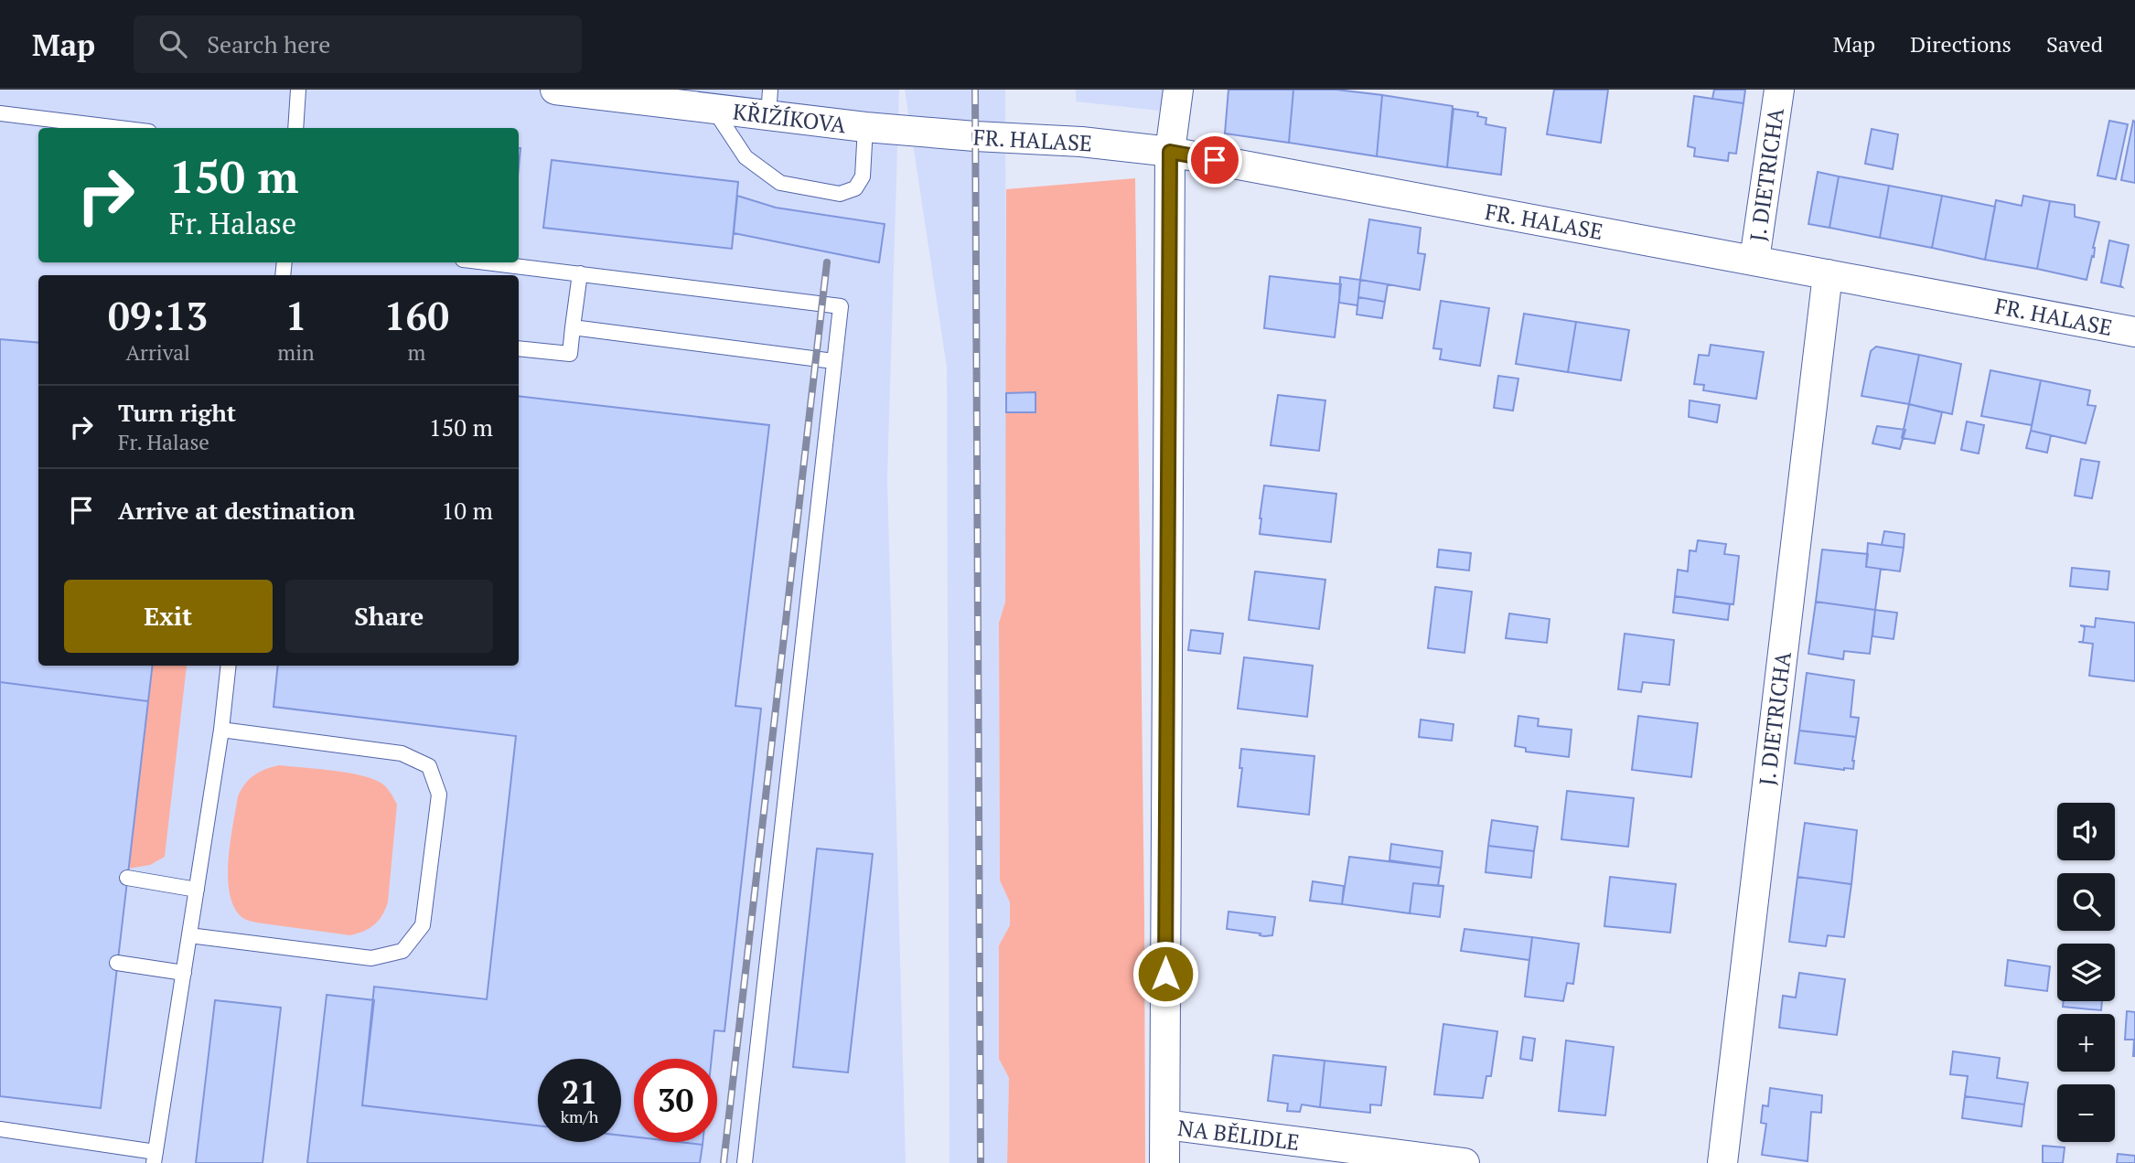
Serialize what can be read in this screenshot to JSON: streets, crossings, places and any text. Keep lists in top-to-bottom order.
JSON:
{
  "streets": {
    "street": [
      "KŘIŽÍKOVA",
      "FR. HALASE",
      "J. DIETRICHA",
      "NA BĚLIDLE"
    ]
  },
  "crossings": [
    ["KŘIŽÍKOVA", "FR. HALASE"],
    ["FR. HALASE", "J. DIETRICHA"]
  ],
  "page": {
    "header": "Map",
    "search": "Search here",
    "nav": ["Map", "Directions", "Saved"],
    "turn": ["150 m", "Fr. Halase"],
    "eta": [
      "09:13",
      "Arrival",
      "1",
      "min",
      "160",
      "m"
    ],
    "list": [
      {
        "name": "Turn right",
        "note": "Fr. Halase",
        "value": "150 m"
      },
      {
        "name": "Arrive at destination",
        "value": "10 m"
      }
    ],
    "buttons": ["Exit", "Share"],
    "map_buttons": ["+", "−"],
    "speed": "21 km/h",
    "limit": "30"
  }
}
